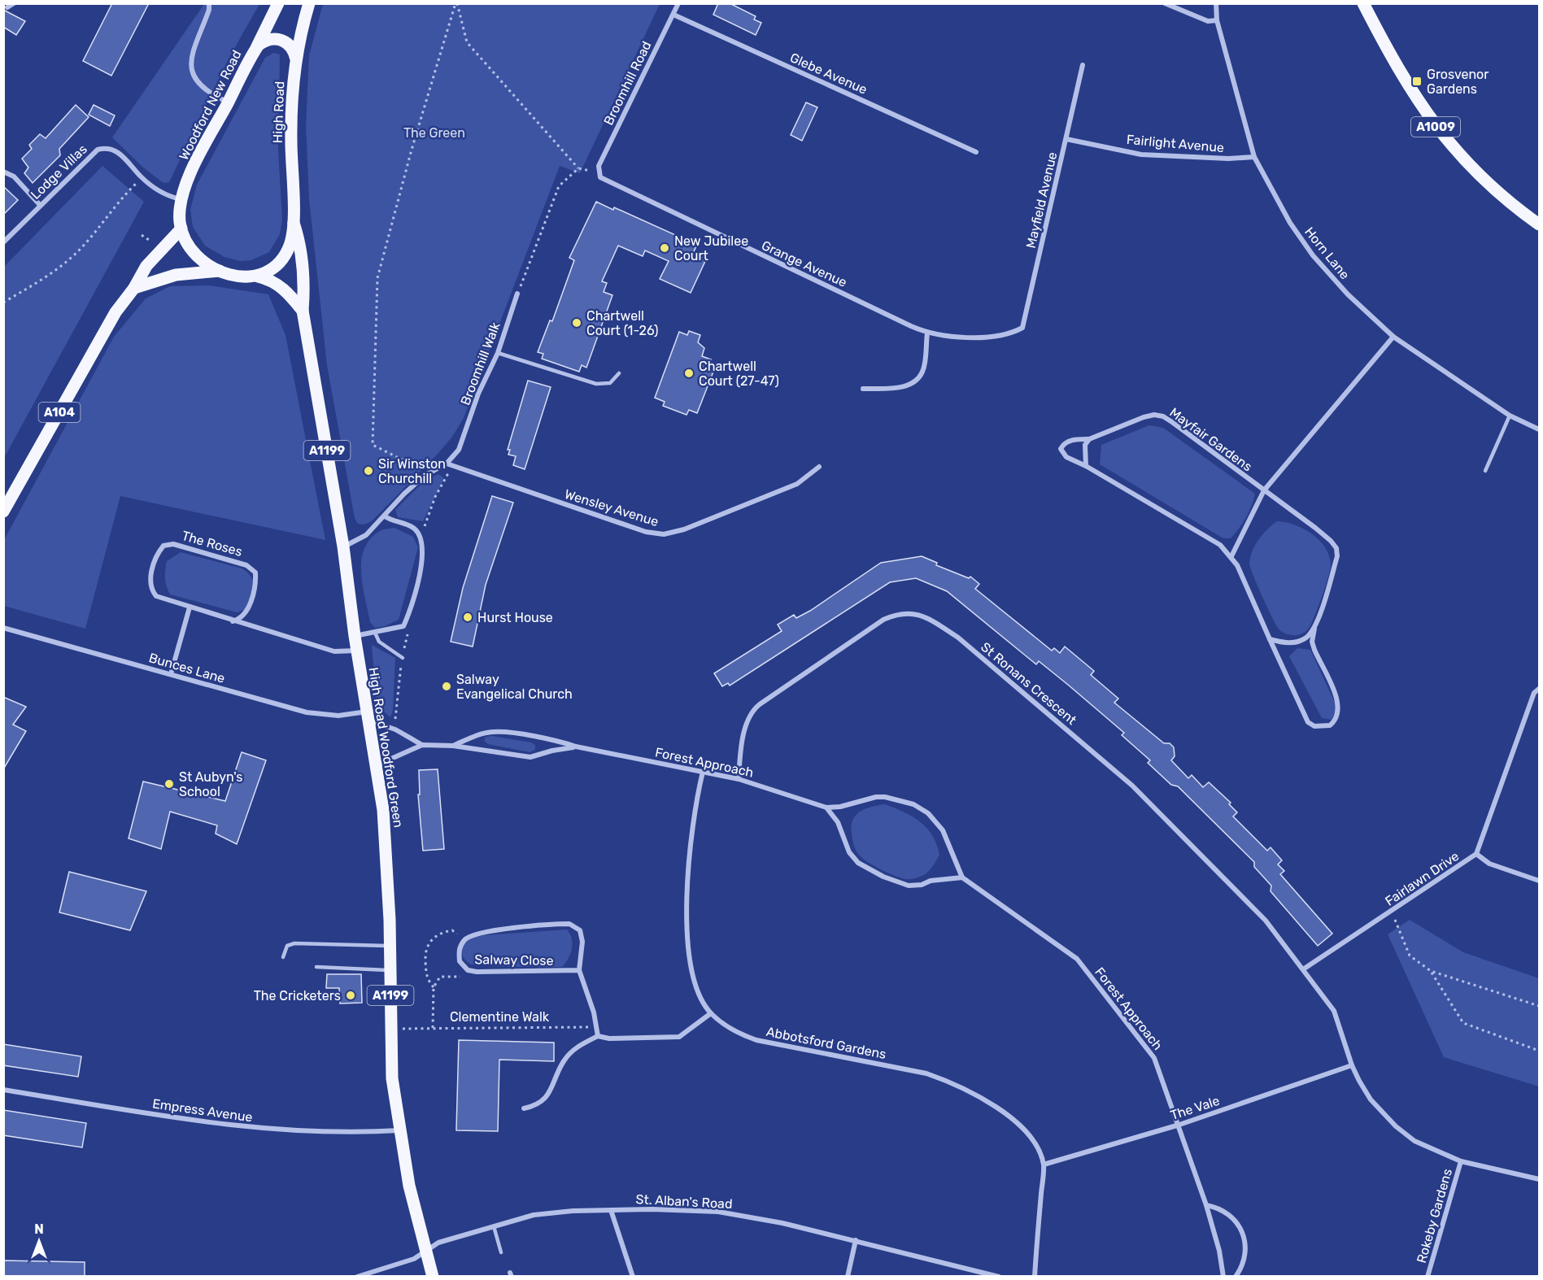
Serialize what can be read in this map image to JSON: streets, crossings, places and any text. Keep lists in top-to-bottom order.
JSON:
{
  "streets": {
    "main road": [
      "Woodford New Road",
      "High Road",
      "A1009",
      "A104",
      "A1199",
      "High Road Woodford Green"
    ],
    "street": [
      "Glebe Avenue",
      "Broomhill Road",
      "Fairlight Avenue",
      "Lodge Villas",
      "Mayfield Avenue",
      "Horn Lane",
      "Grange Avenue",
      "Broomhill Walk",
      "Mayfair Gardens",
      "Wensley Avenue",
      "The Roses",
      "Bunces Lane",
      "St Ronans Crescent",
      "Forest Approach",
      "Fairlawn Drive",
      "Salway Close",
      "Abbotsford Gardens",
      "The Vale",
      "Empress Avenue",
      "St. Alban's Road",
      "Rokeby Gardens"
    ],
    "path": ["Clementine Walk"]
  },
  "crossings": [
    ["Glebe Avenue", "Broomhill Road"],
    ["Broomhill Road", "Grange Avenue"],
    ["Woodford New Road", "High Road"],
    ["Woodford New Road", "Lodge Villas"],
    ["Woodford New Road", "A104"],
    ["Woodford New Road", "High Road Woodford Green"],
    ["High Road", "High Road Woodford Green"],
    ["Fairlight Avenue", "Mayfield Avenue"],
    ["Fairlight Avenue", "Horn Lane"],
    ["Mayfield Avenue", "Grange Avenue"],
    ["Broomhill Walk", "Wensley Avenue"],
    ["Broomhill Walk", "High Road Woodford Green"],
    ["The Roses", "High Road Woodford Green"],
    ["Bunces Lane", "High Road Woodford Green"],
    ["Bunces Lane", "Forest Approach"],
    ["St Ronans Crescent", "Forest Approach"],
    ["St Ronans Crescent", "Fairlawn Drive"],
    ["St Ronans Crescent", "The Vale"],
    ["St Ronans Crescent", "Rokeby Gardens"],
    ["High Road Woodford Green", "Forest Approach"],
    ["High Road Woodford Green", "Empress Avenue"],
    ["High Road Woodford Green", "St. Alban's Road"],
    ["Forest Approach", "Abbotsford Gardens"],
    ["Forest Approach", "The Vale"],
    ["Salway Close", "Clementine Walk"],
    ["Abbotsford Gardens", "The Vale"]
  ],
  "parks": ["The Green"],
  "places": {
    "transit": ["Grosvenor Gardens"],
    "other": [
      "New Jubilee Court",
      "Chartwell Court (1-26)",
      "Chartwell Court (27-47)",
      "Sir Winston Churchill",
      "Hurst House",
      "Salway Evangelical Church",
      "St Aubyn's School",
      "The Cricketers"
    ]
  },
  "north": "top"
}
